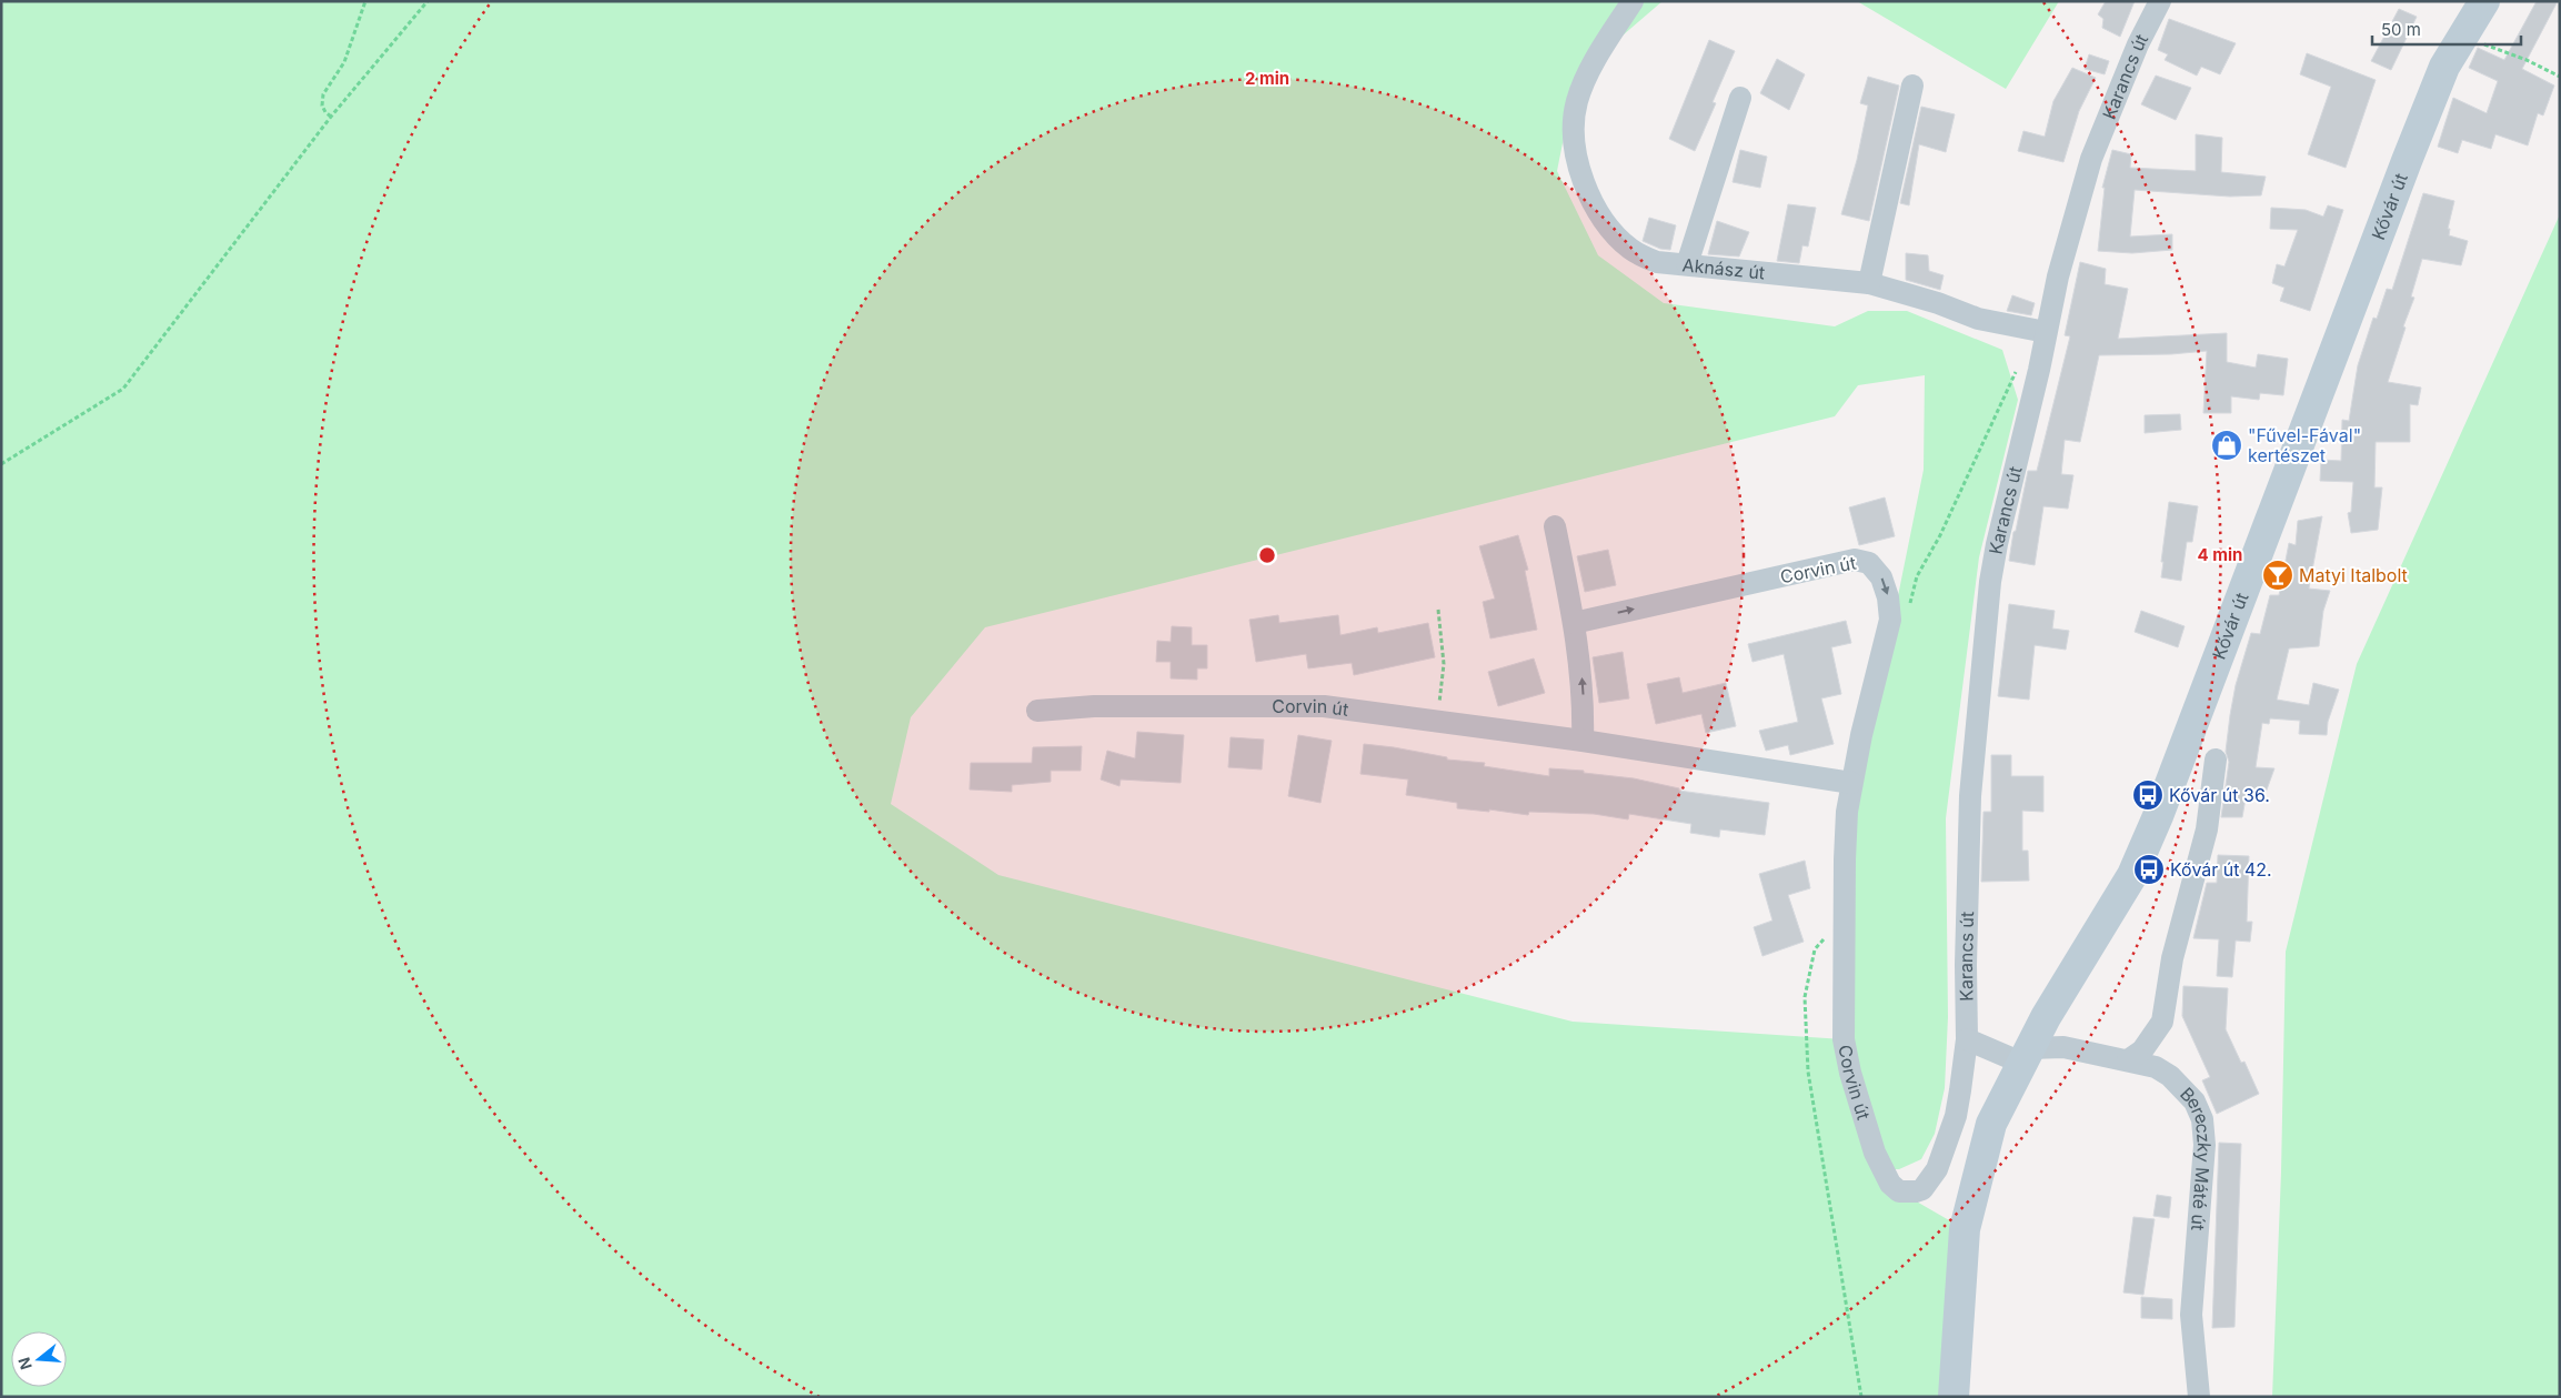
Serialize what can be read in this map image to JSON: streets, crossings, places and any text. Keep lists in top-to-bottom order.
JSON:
{
  "streets": {
    "main road": ["Kővár út"],
    "street": [
      "Karancs út",
      "Aknász út",
      "Corvin út",
      "Bereczky Máté út"
    ]
  },
  "crossings": [
    ["Karancs út", "Aknász út"],
    ["Karancs út", "Corvin út"],
    ["Kővár út", "Bereczky Máté út"]
  ],
  "places": {
    "shop": ["\"Fűvel-Fával\" kertészet"],
    "bar": ["Matyi Italbolt"],
    "bus stop": ["Kővár út 36.", "Kővár út 42."]
  },
  "scale_bar": "50 m",
  "north": "left",
  "rings": ["2 min", "4 min"]
}
